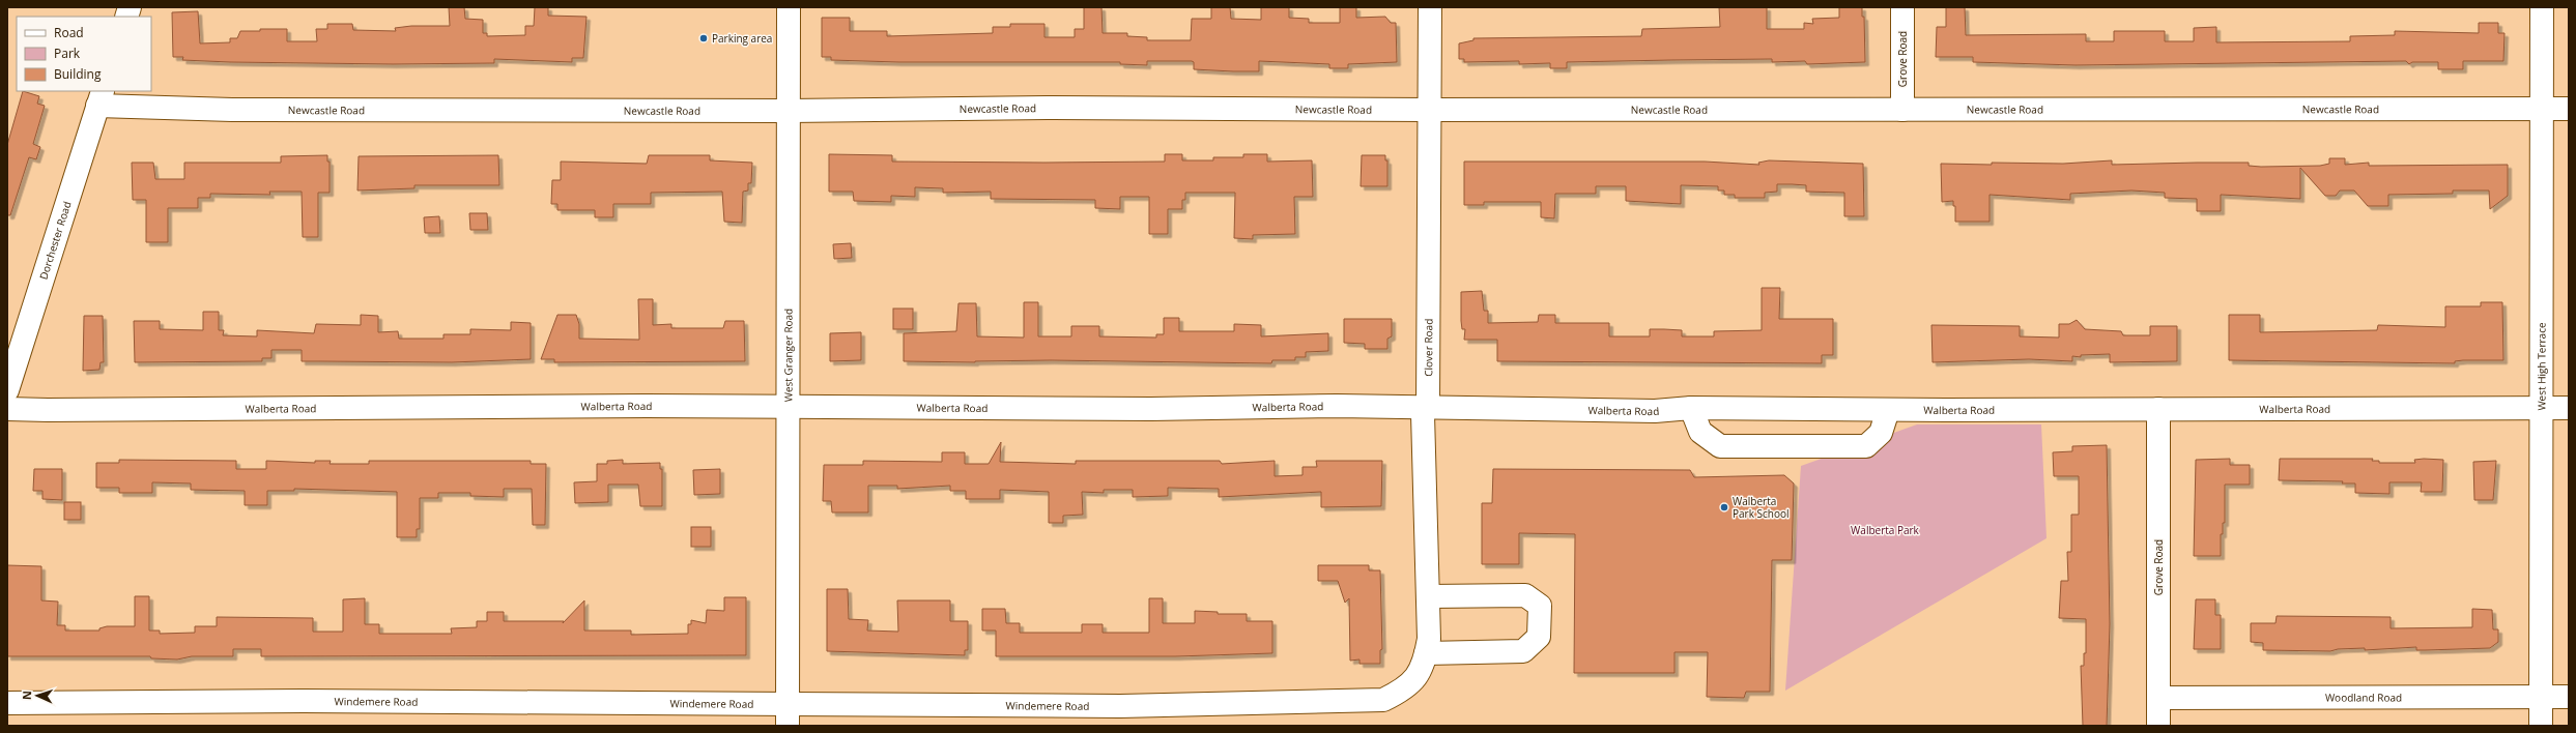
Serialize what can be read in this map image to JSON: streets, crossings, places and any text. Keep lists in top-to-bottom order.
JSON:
{
  "streets": {
    "street": [
      "Grove Road",
      "Newcastle Road",
      "Dorchester Road",
      "Clover Road",
      "West Granger Road",
      "West High Terrace",
      "Walberta Road",
      "Woodland Road",
      "Windemere Road"
    ]
  },
  "crossings": [
    ["Grove Road", "Newcastle Road"],
    ["Grove Road", "Walberta Road"],
    ["Grove Road", "Woodland Road"],
    ["Newcastle Road", "Dorchester Road"],
    ["Newcastle Road", "Clover Road"],
    ["Newcastle Road", "West Granger Road"],
    ["Newcastle Road", "West High Terrace"],
    ["Clover Road", "Walberta Road"],
    ["Clover Road", "Windemere Road"],
    ["West Granger Road", "Walberta Road"],
    ["West Granger Road", "Windemere Road"],
    ["West High Terrace", "Walberta Road"],
    ["West High Terrace", "Woodland Road"]
  ],
  "parks": ["Walberta Park"],
  "places": ["Parking area", "Walberta Park School"],
  "legend": ["Road", "Park", "Building"],
  "north": "left"
}
